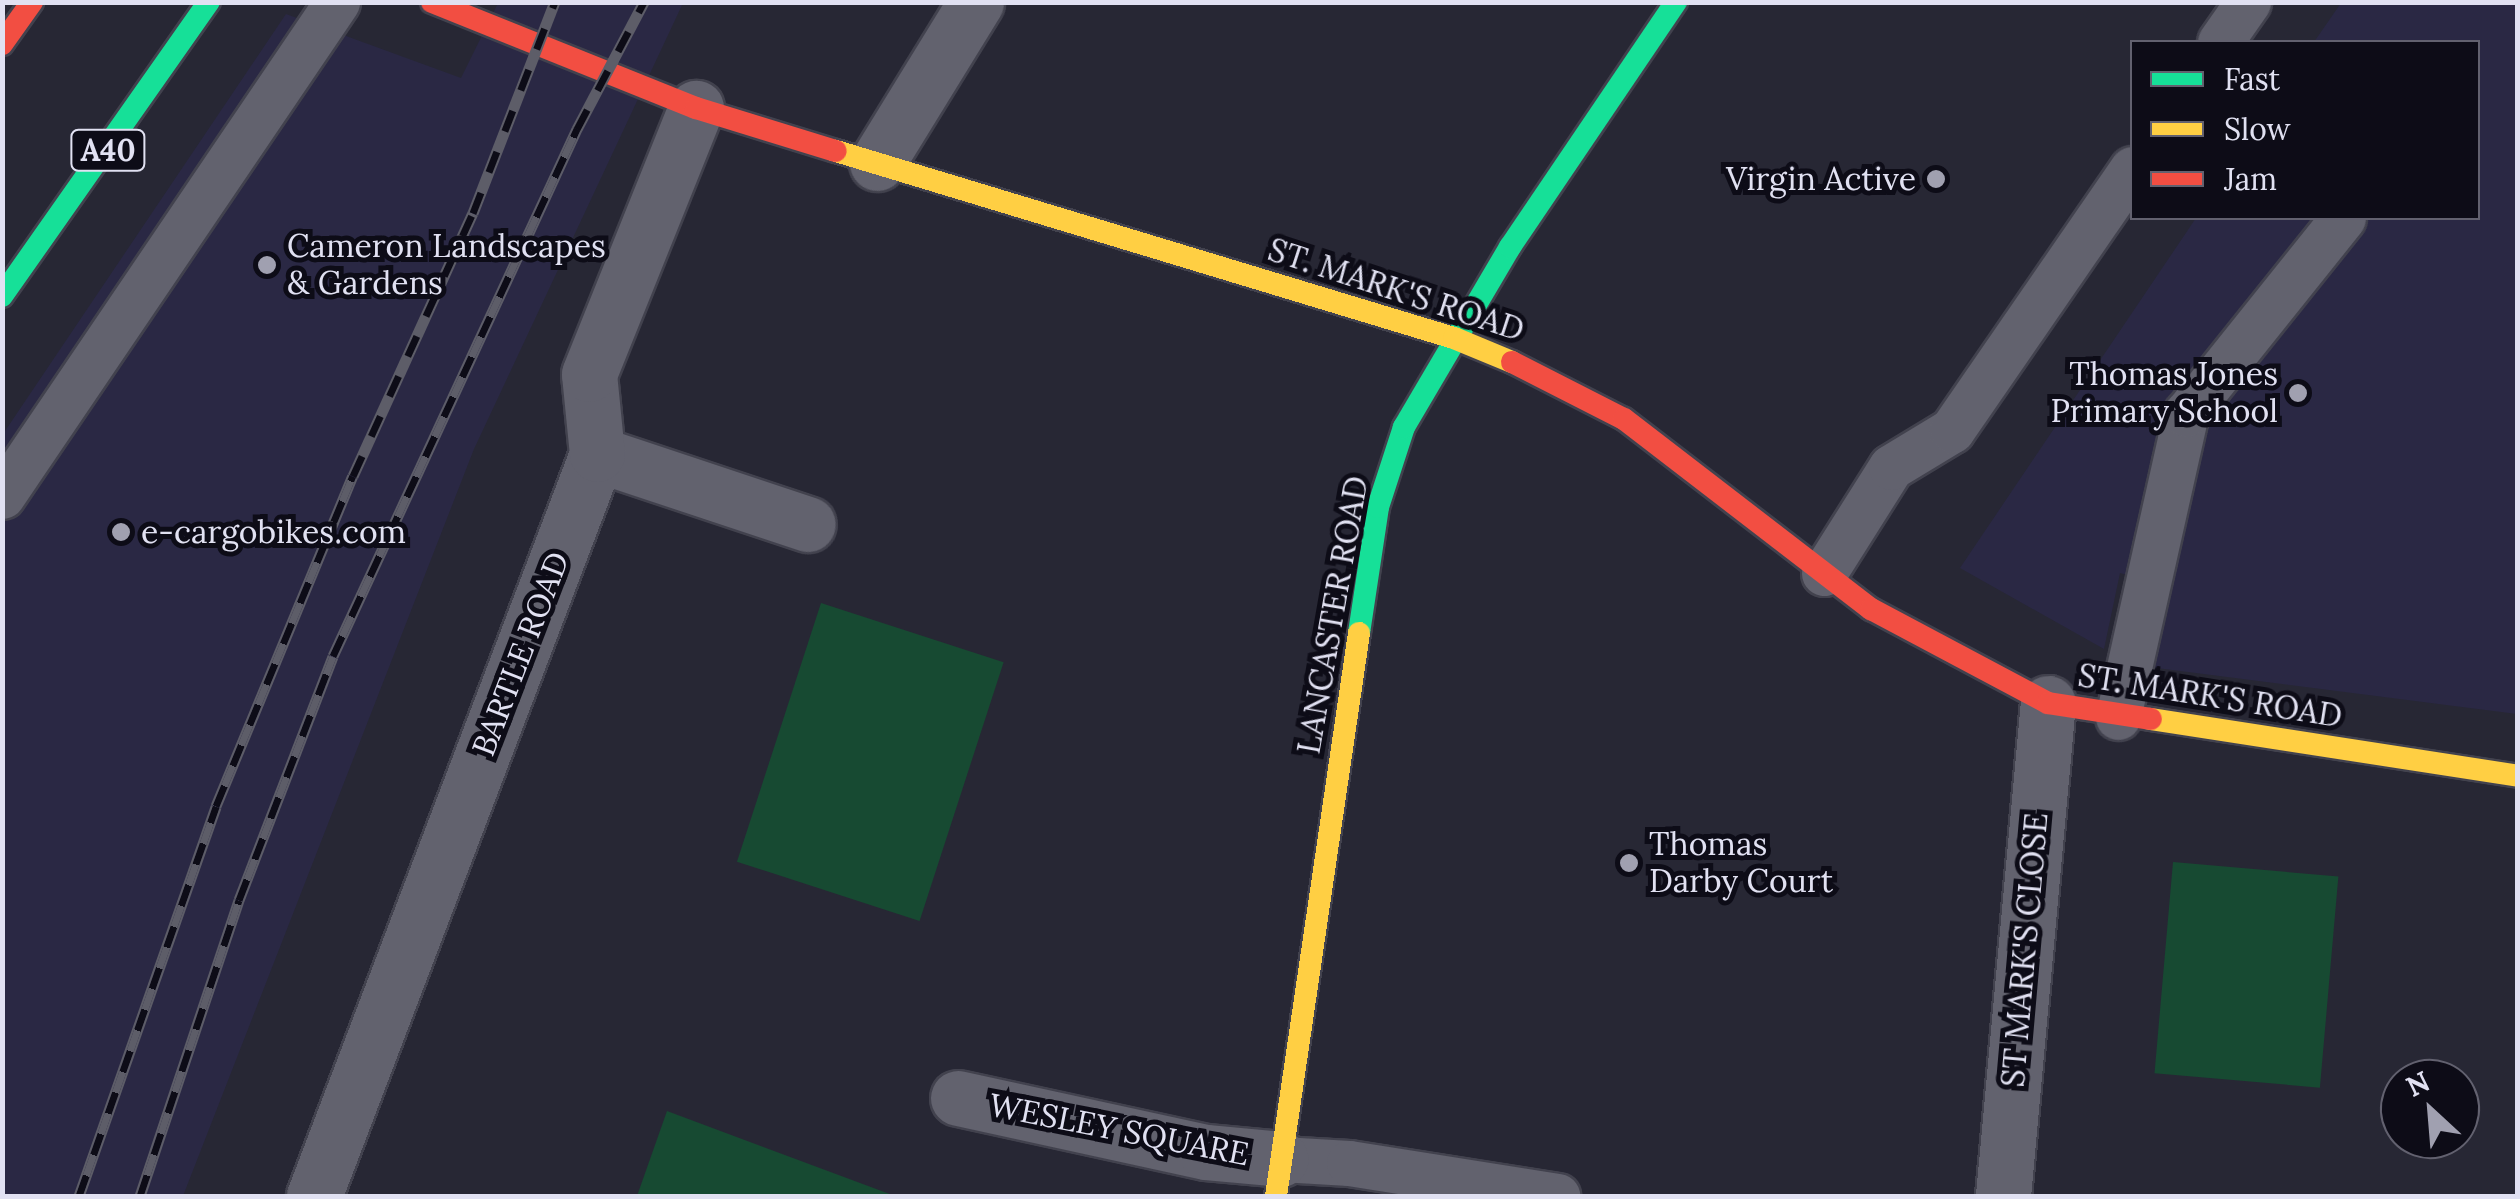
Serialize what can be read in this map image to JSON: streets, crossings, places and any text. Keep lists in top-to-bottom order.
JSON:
{
  "streets": {
    "main road": ["A40", "ST. MARK'S ROAD", "LANCASTER ROAD"],
    "street": ["BARTLE ROAD", "ST MARK'S CLOSE", "WESLEY SQUARE"]
  },
  "crossings": [
    ["ST. MARK'S ROAD", "LANCASTER ROAD"],
    ["ST. MARK'S ROAD", "BARTLE ROAD"],
    ["ST. MARK'S ROAD", "ST MARK'S CLOSE"],
    ["LANCASTER ROAD", "WESLEY SQUARE"]
  ],
  "places": [
    "Virgin Active",
    "Cameron Landscapes & Gardens",
    "Thomas Jones Primary School",
    "e-cargobikes.com",
    "Thomas Darby Court"
  ],
  "legend": ["Fast", "Slow", "Jam"],
  "north": "top left"
}
